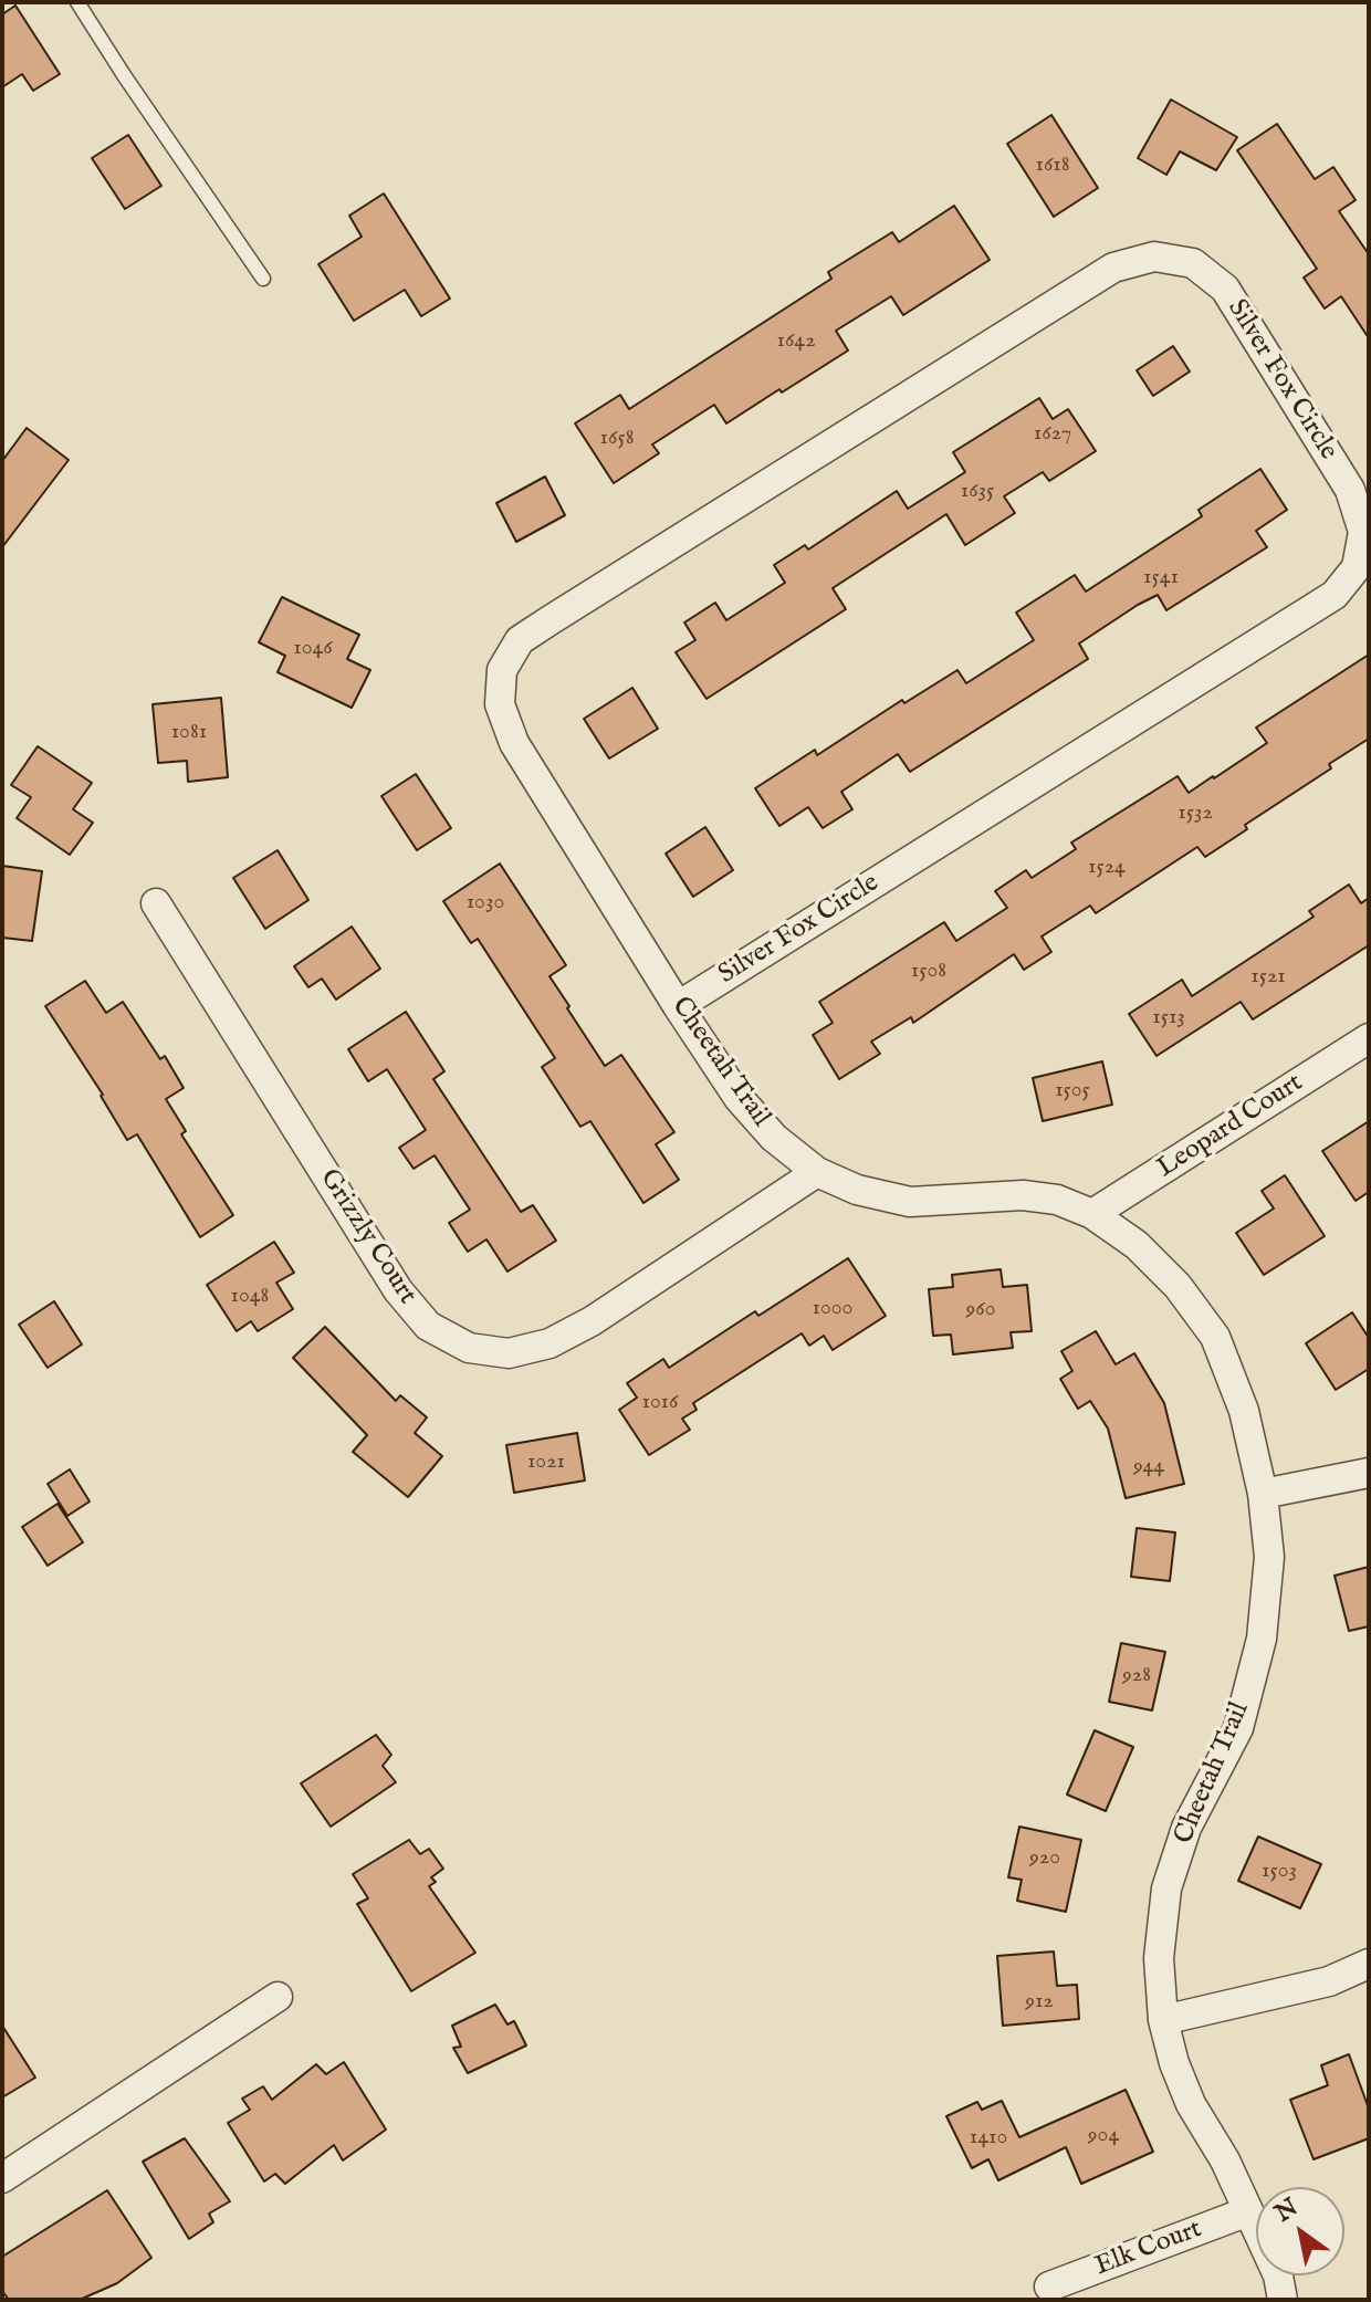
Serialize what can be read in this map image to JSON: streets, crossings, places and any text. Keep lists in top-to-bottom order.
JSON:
{
  "streets": {
    "street": [
      "Silver Fox Circle",
      "Cheetah Trail",
      "Leopard Court",
      "Grizzly Court",
      "Elk Court"
    ]
  },
  "crossings": [
    ["Silver Fox Circle", "Cheetah Trail"],
    ["Cheetah Trail", "Leopard Court"],
    ["Cheetah Trail", "Grizzly Court"],
    ["Cheetah Trail", "Elk Court"]
  ],
  "house_numbers": [
    "1618",
    "1642",
    "1627",
    "1658",
    "1635",
    "1541",
    "1046",
    "1081",
    "1532",
    "1524",
    "1030",
    "1508",
    "1521",
    "1513",
    "1505",
    "1048",
    "1000",
    "960",
    "1016",
    "1021",
    "944",
    "928",
    "920",
    "1503",
    "912",
    "904",
    "1410"
  ],
  "north": "top left"
}
